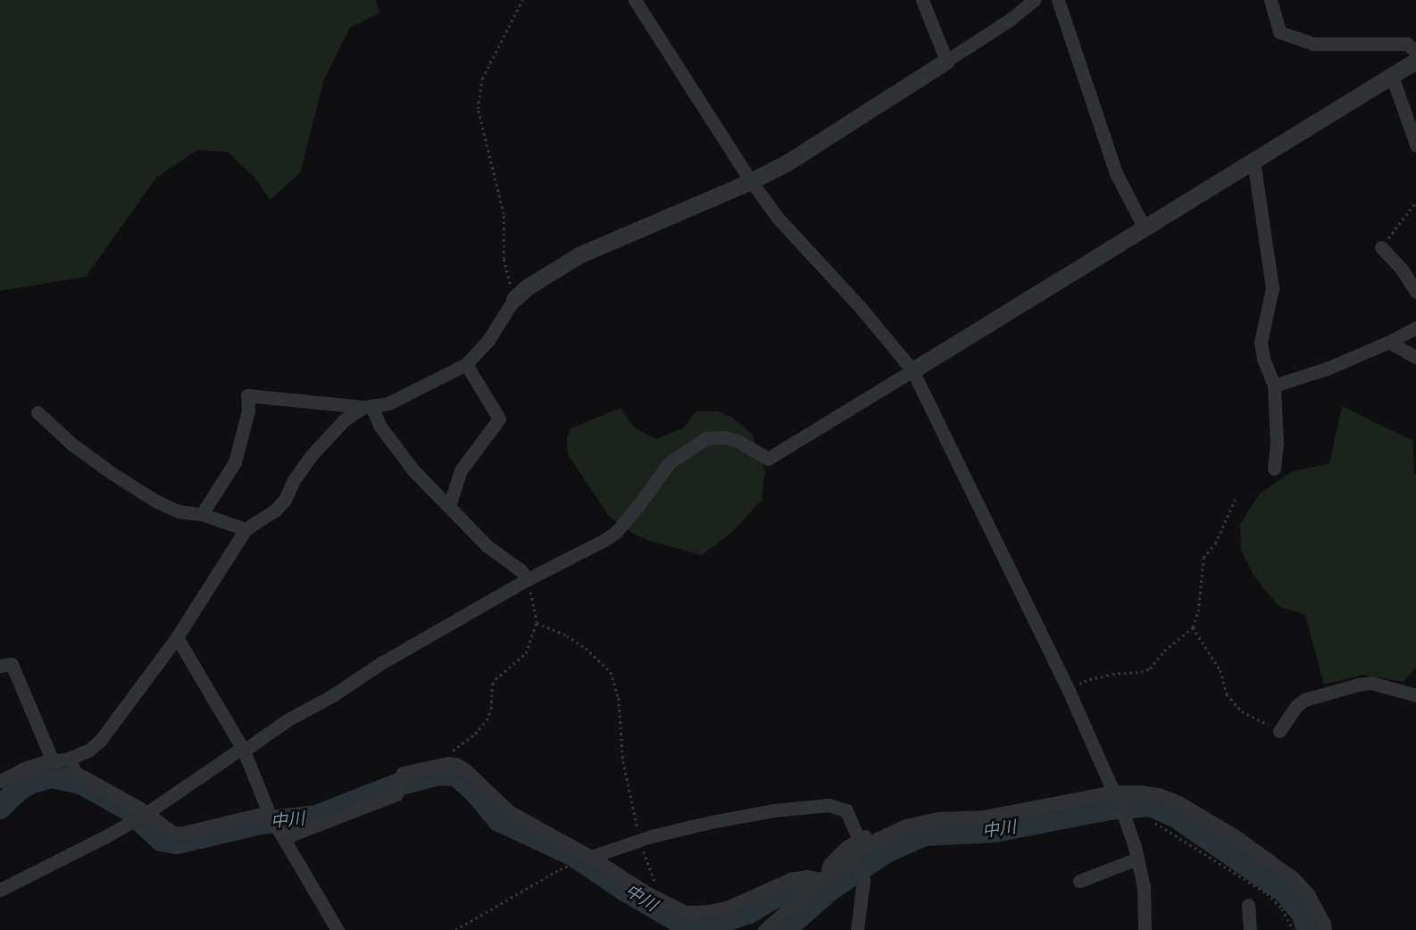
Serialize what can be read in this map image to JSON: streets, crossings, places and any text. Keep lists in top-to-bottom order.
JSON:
{
  "water": ["中川"]
}
